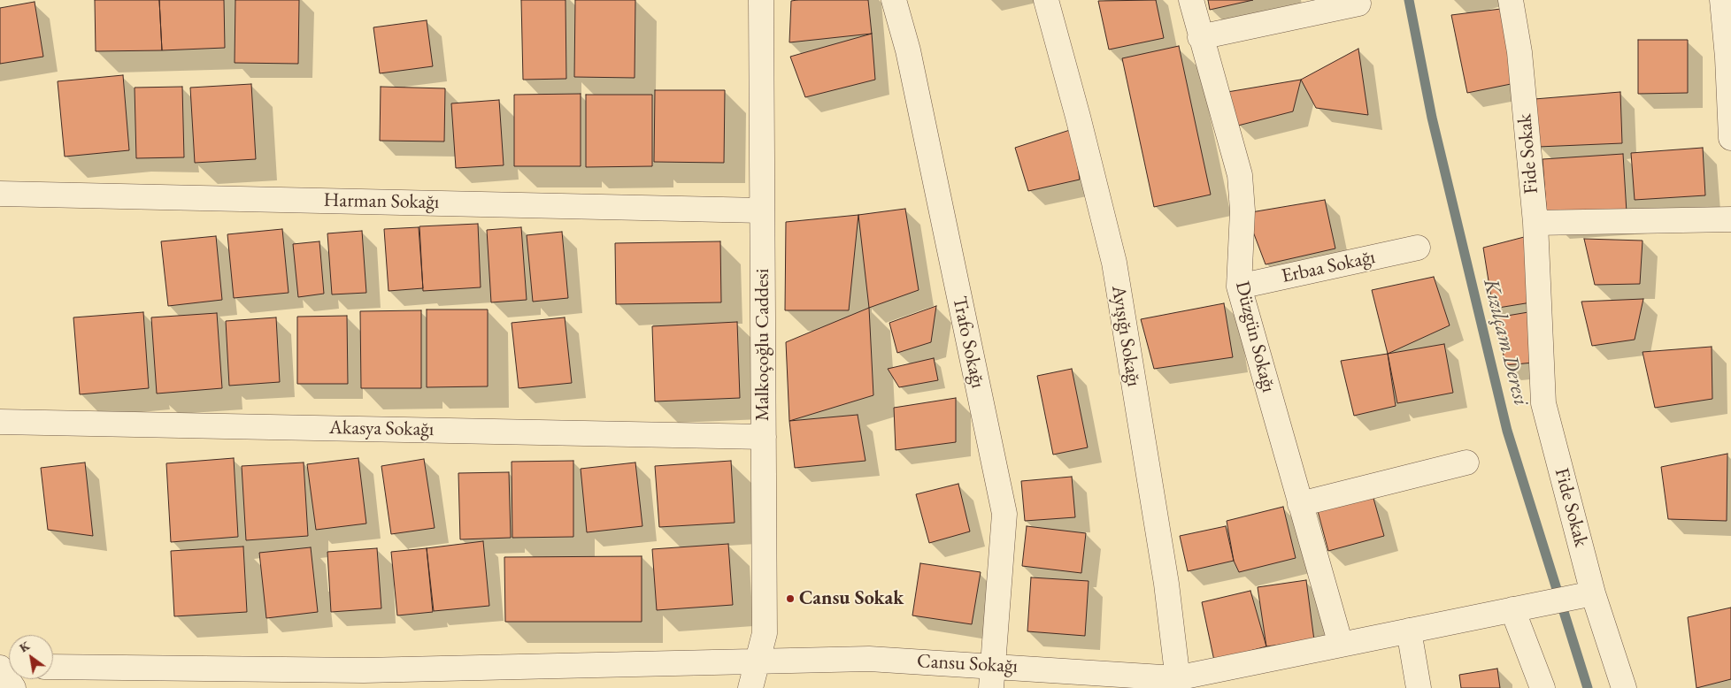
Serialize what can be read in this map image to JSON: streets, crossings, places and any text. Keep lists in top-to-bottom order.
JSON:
{
  "streets": {
    "street": [
      "Fide Sokak",
      "Harman Sokağı",
      "Erbaa Sokağı",
      "Ayışığı Sokağı",
      "Düzgün Sokağı",
      "Trafo Sokağı",
      "Malkoçoğlu Caddesi",
      "Akasya Sokağı",
      "Cansu Sokağı"
    ]
  },
  "crossings": [
    ["Harman Sokağı", "Malkoçoğlu Caddesi"],
    ["Erbaa Sokağı", "Düzgün Sokağı"],
    ["Ayışığı Sokağı", "Cansu Sokağı"],
    ["Trafo Sokağı", "Cansu Sokağı"],
    ["Malkoçoğlu Caddesi", "Akasya Sokağı"],
    ["Malkoçoğlu Caddesi", "Cansu Sokağı"]
  ],
  "water": ["Kızılçam Deresi"],
  "places": ["Cansu Sokak"],
  "north": "top left"
}
